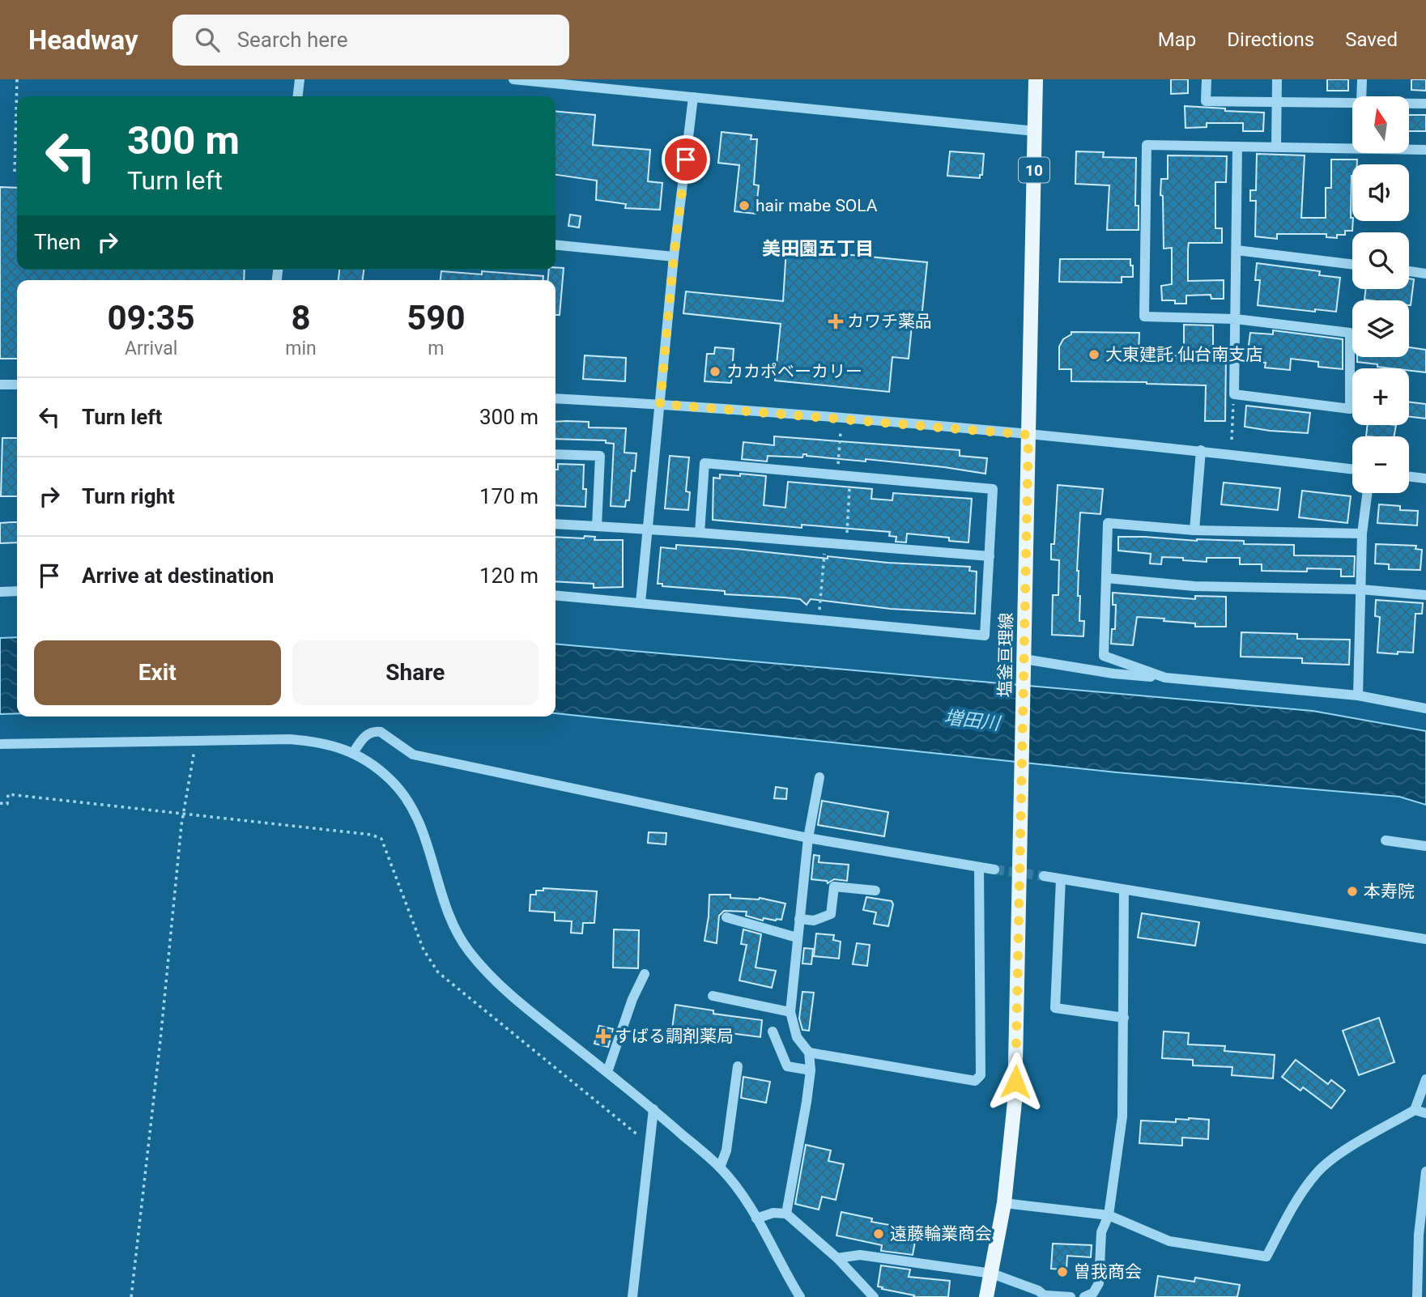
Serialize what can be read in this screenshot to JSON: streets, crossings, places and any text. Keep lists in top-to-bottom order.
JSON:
{
  "streets": {
    "main road": ["10", "塩釜亘理線"]
  },
  "districts": ["美田園五丁目"],
  "water": ["増田川"],
  "places": {
    "other": [
      "hair mabe SOLA",
      "大東建託 仙台南支店",
      "カカポベーカリー",
      "本寿院",
      "遠藤輪業商会",
      "曽我商会"
    ],
    "health": ["カワチ薬品", "すばる調剤薬局"]
  },
  "north": "top",
  "page": {
    "header": "Headway",
    "search": "Search here",
    "nav": ["Map", "Directions", "Saved"],
    "map_buttons": ["+", "−"],
    "turn": ["300 m", "Turn left"],
    "then": "Then",
    "eta": [
      "09:35",
      "Arrival",
      "8",
      "min",
      "590",
      "m"
    ],
    "list": [
      {
        "name": "Turn left",
        "value": "300 m"
      },
      {
        "name": "Turn right",
        "value": "170 m"
      },
      {
        "name": "Arrive at destination",
        "value": "120 m"
      }
    ],
    "buttons": ["Exit", "Share"]
  }
}
